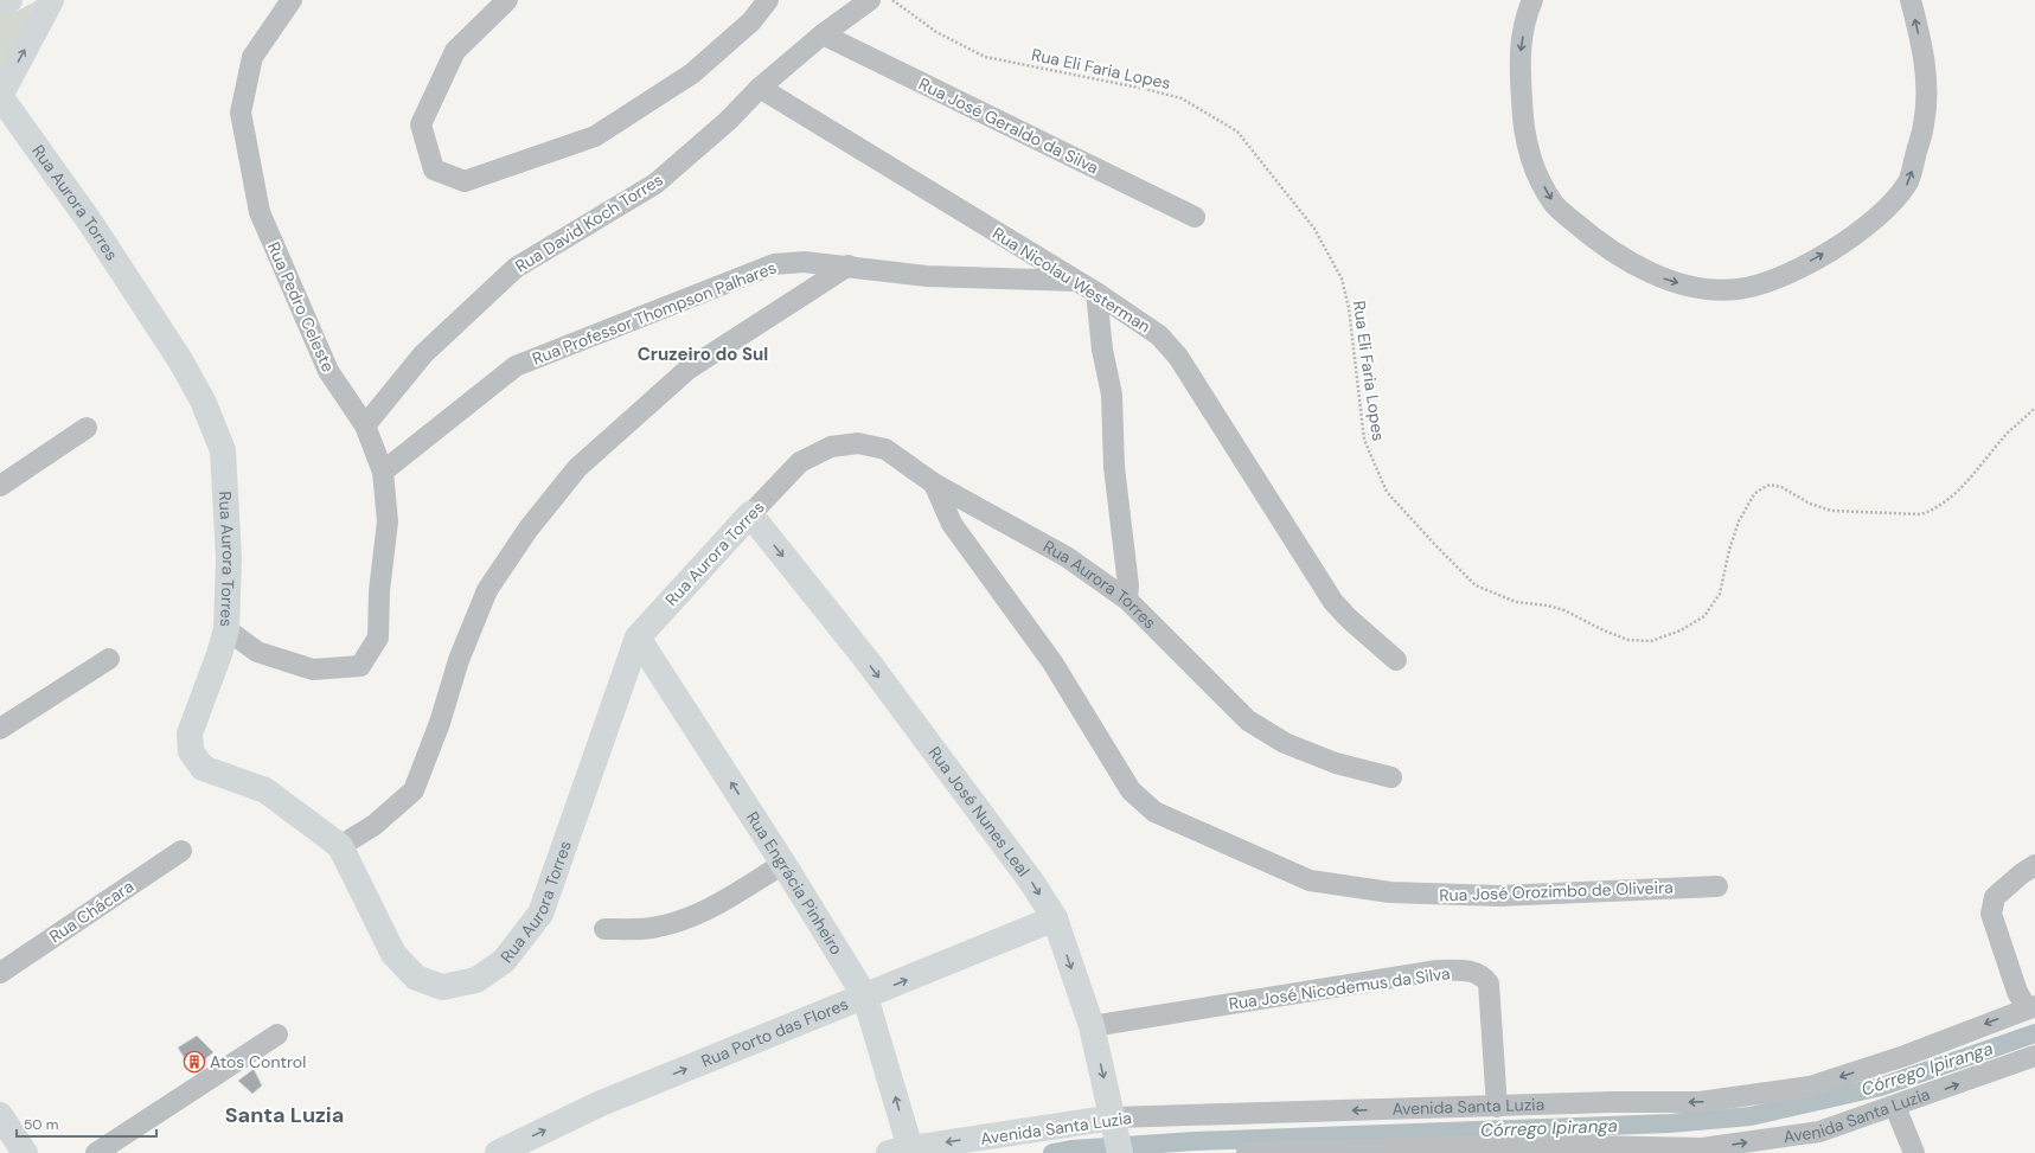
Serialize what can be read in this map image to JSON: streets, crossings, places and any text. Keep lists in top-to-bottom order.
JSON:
{
  "streets": {
    "street": [
      "Rua José Geraldo da Silva",
      "Rua Aurora Torres",
      "Rua David Koch Torres",
      "Rua Nicolau Westerman",
      "Rua Pedro Celeste",
      "Rua Professor Thompson Palhares",
      "Rua José Nunes Leal",
      "Rua Engrácia Pinheiro",
      "Rua José Orozimbo de Oliveira",
      "Rua Chácara",
      "Rua José Nicodemus da Silva",
      "Rua Porto das Flores",
      "Avenida Santa Luzia"
    ],
    "path": ["Rua Eli Faria Lopes"]
  },
  "crossings": [
    ["Rua José Geraldo da Silva", "Rua David Koch Torres"],
    ["Rua Aurora Torres", "Rua Pedro Celeste"],
    ["Rua Aurora Torres", "Rua José Nunes Leal"],
    ["Rua Aurora Torres", "Rua Engrácia Pinheiro"],
    ["Rua Aurora Torres", "Rua José Orozimbo de Oliveira"],
    ["Rua David Koch Torres", "Rua Nicolau Westerman"],
    ["Rua David Koch Torres", "Rua Pedro Celeste"],
    ["Rua Nicolau Westerman", "Rua Professor Thompson Palhares"],
    ["Rua Pedro Celeste", "Rua Professor Thompson Palhares"],
    ["Rua José Nunes Leal", "Rua José Nicodemus da Silva"],
    ["Rua José Nunes Leal", "Rua Porto das Flores"],
    ["Rua José Nunes Leal", "Avenida Santa Luzia"],
    ["Rua Engrácia Pinheiro", "Rua Porto das Flores"],
    ["Rua Engrácia Pinheiro", "Avenida Santa Luzia"],
    ["Rua José Nicodemus da Silva", "Avenida Santa Luzia"]
  ],
  "one_way": ["Rua José Nunes Leal", "Rua Engrácia Pinheiro"],
  "districts": ["Cruzeiro do Sul", "Santa Luzia"],
  "water": ["Córrego Ipiranga"],
  "places": {
    "building": ["Atos Control"]
  },
  "scale_bar": "50 m"
}
